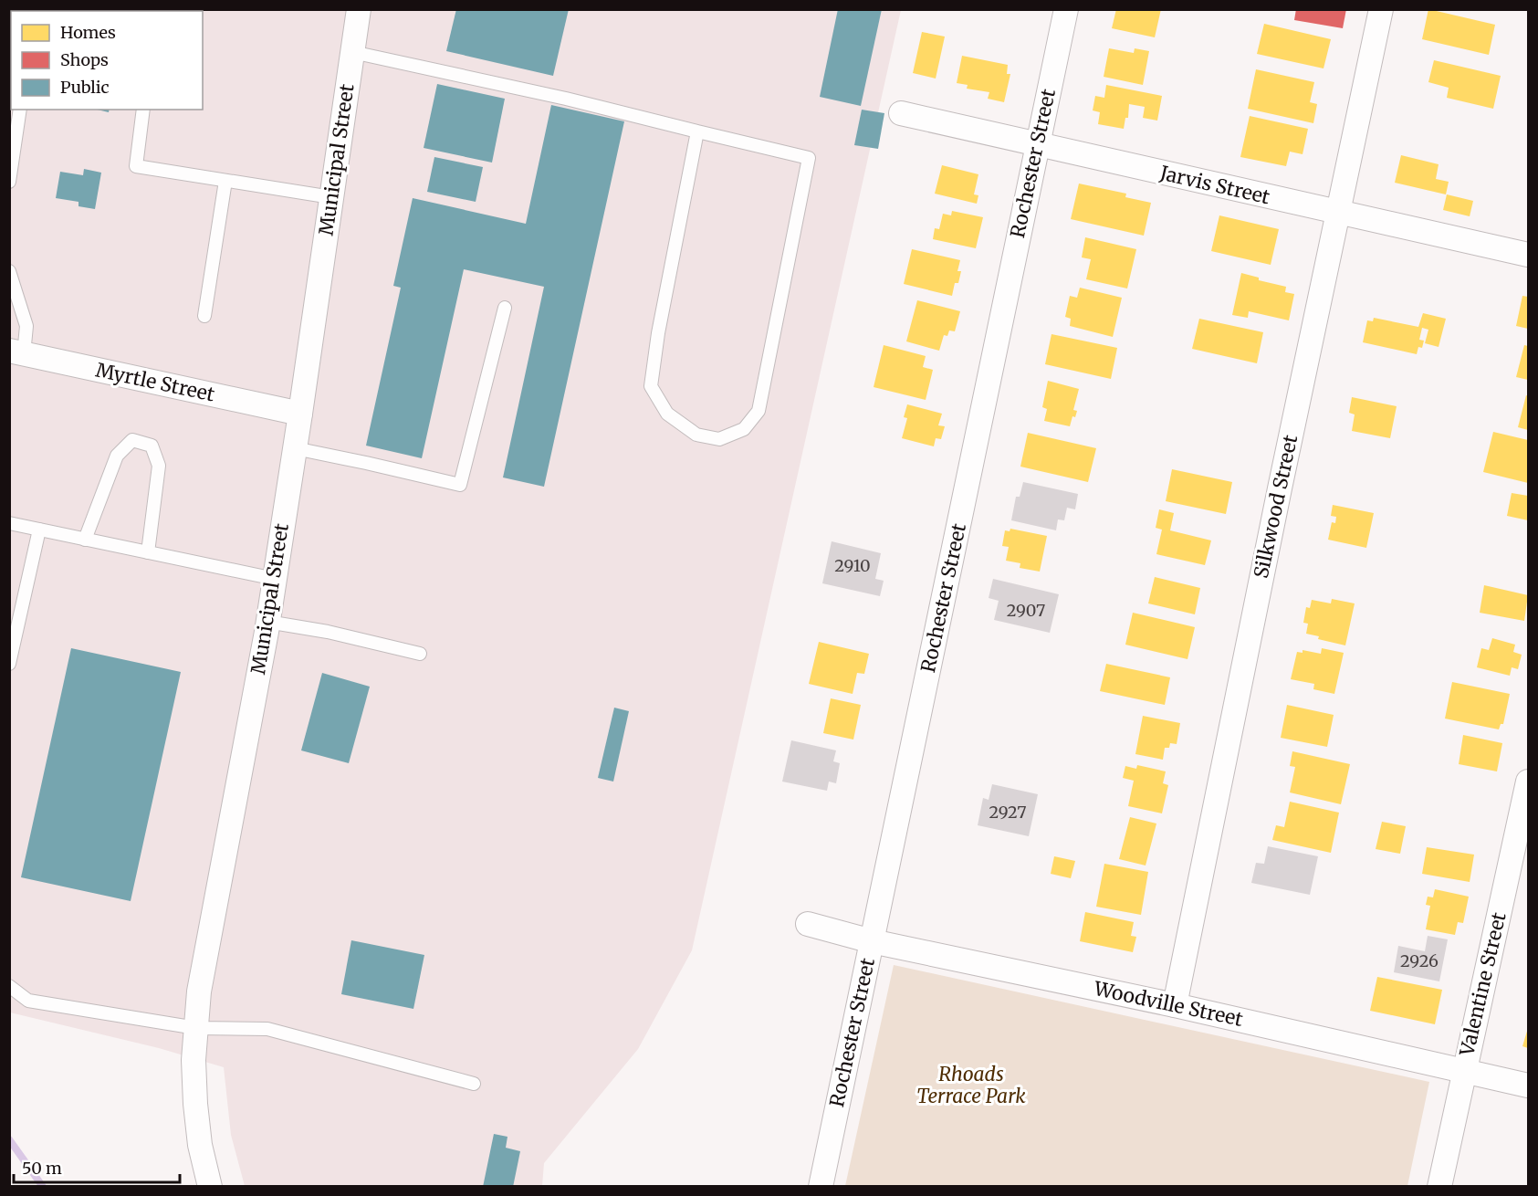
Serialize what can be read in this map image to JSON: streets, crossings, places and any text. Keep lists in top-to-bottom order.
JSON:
{
  "streets": {
    "street": [
      "Municipal Street",
      "Rochester Street",
      "Jarvis Street",
      "Myrtle Street",
      "Silkwood Street",
      "Valentine Street",
      "Woodville Street"
    ]
  },
  "crossings": [
    ["Municipal Street", "Myrtle Street"],
    ["Rochester Street", "Jarvis Street"],
    ["Rochester Street", "Woodville Street"],
    ["Jarvis Street", "Silkwood Street"],
    ["Silkwood Street", "Woodville Street"],
    ["Valentine Street", "Woodville Street"]
  ],
  "parks": ["Rhoads Terrace Park"],
  "house_numbers": [
    "2910",
    "2907",
    "2927",
    "2926"
  ],
  "legend": ["Homes", "Shops", "Public"],
  "scale_bar": "50 m"
}
